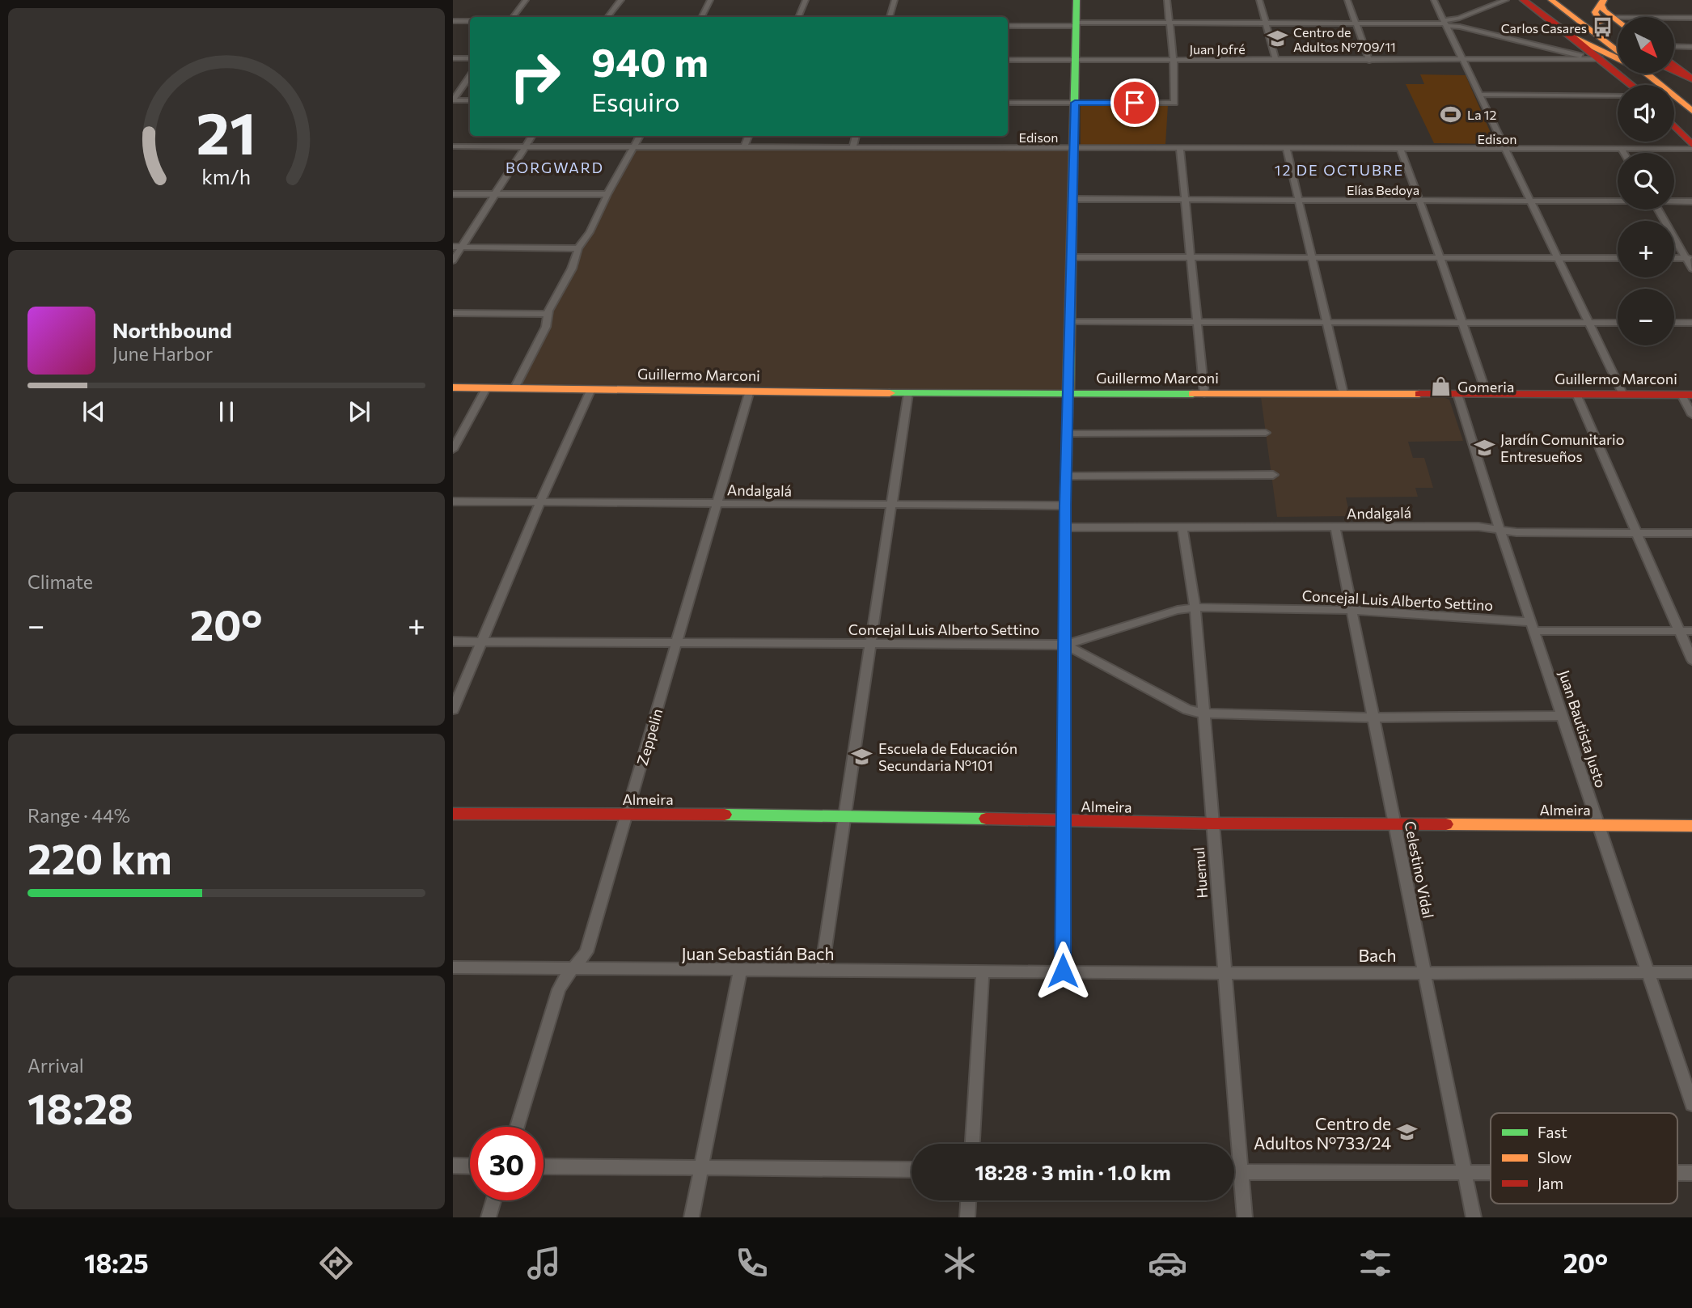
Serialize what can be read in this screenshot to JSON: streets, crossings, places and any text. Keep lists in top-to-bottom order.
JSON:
{
  "streets": {
    "main road": ["Guillermo Marconi", "Almeira"],
    "street": [
      "Juan Jofré",
      "Edison",
      "Elías Bedoya",
      "Andalgalá",
      "Concejal Luis Alberto Settino",
      "Juan Bautista Justo",
      "Zeppelin",
      "Celestino Vidal",
      "Huemul",
      "Juan Sebastián Bach",
      "Bach"
    ]
  },
  "crossings": [
    ["Guillermo Marconi", "Juan Bautista Justo"],
    ["Guillermo Marconi", "Zeppelin"],
    ["Andalgalá", "Juan Bautista Justo"],
    ["Andalgalá", "Zeppelin"],
    ["Andalgalá", "Celestino Vidal"],
    ["Andalgalá", "Huemul"],
    ["Concejal Luis Alberto Settino", "Juan Bautista Justo"],
    ["Concejal Luis Alberto Settino", "Zeppelin"],
    ["Concejal Luis Alberto Settino", "Celestino Vidal"],
    ["Concejal Luis Alberto Settino", "Huemul"],
    ["Juan Bautista Justo", "Almeira"],
    ["Juan Bautista Justo", "Bach"],
    ["Zeppelin", "Almeira"],
    ["Zeppelin", "Juan Sebastián Bach"],
    ["Almeira", "Celestino Vidal"],
    ["Almeira", "Huemul"],
    ["Celestino Vidal", "Bach"],
    ["Huemul", "Bach"],
    ["Juan Sebastián Bach", "Bach"]
  ],
  "districts": ["BORGWARD", "12 DE OCTUBRE"],
  "places": {
    "bus stop": ["Carlos Casares"],
    "school or university": [
      "Centro de Adultos Nº709/11",
      "Jardín Comunitario Entresueños",
      "Escuela de Educación Secundaria Nº101",
      "Centro de Adultos Nº733/24"
    ],
    "sports": ["La 12"],
    "shop": ["Gomeria"]
  },
  "legend": ["Fast", "Slow", "Jam"],
  "north": "bottom right",
  "page": {
    "map_buttons": ["+", "−"],
    "turn": ["940 m", "Esquiro"],
    "song": ["Northbound", "June Harbor"],
    "tile": [
      "Climate",
      ["Range · 44%", "220 km"],
      ["Arrival", "18:28"]
    ],
    "heat": ["−", "20°", "+"],
    "limit": "30",
    "trip": "18:28 · 3 min · 1.0 km",
    "tabs": ["18:25", "20°"],
    "gauge": ["21", "km/h"]
  }
}
